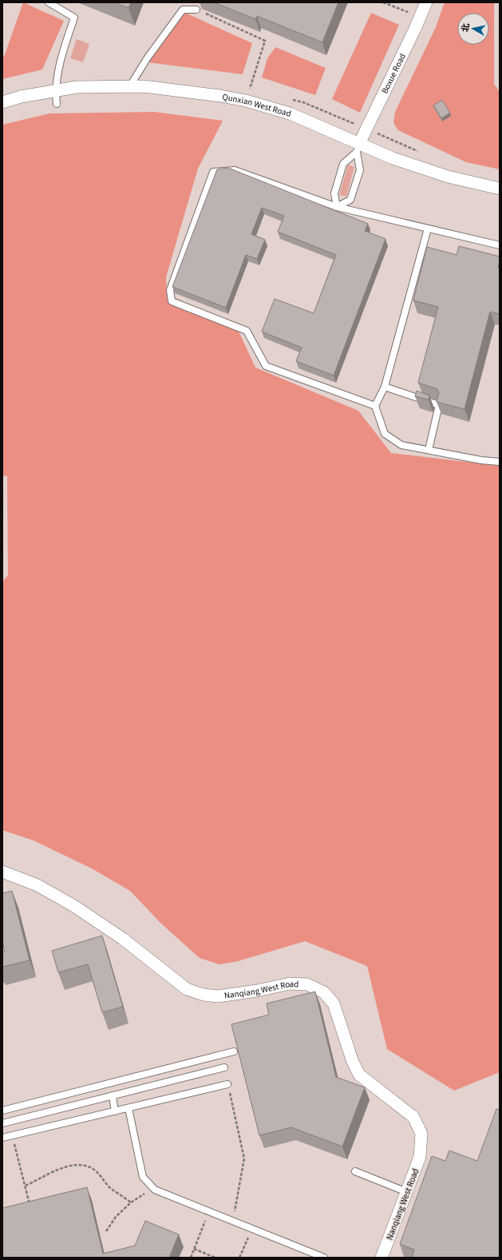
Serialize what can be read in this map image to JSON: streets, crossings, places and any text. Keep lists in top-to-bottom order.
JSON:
{
  "streets": {
    "street": ["Boxue Road", "Qunxian West Road", "Nanqiang West Road"]
  },
  "crossings": [
    ["Boxue Road", "Qunxian West Road"]
  ],
  "north": "left"
}
